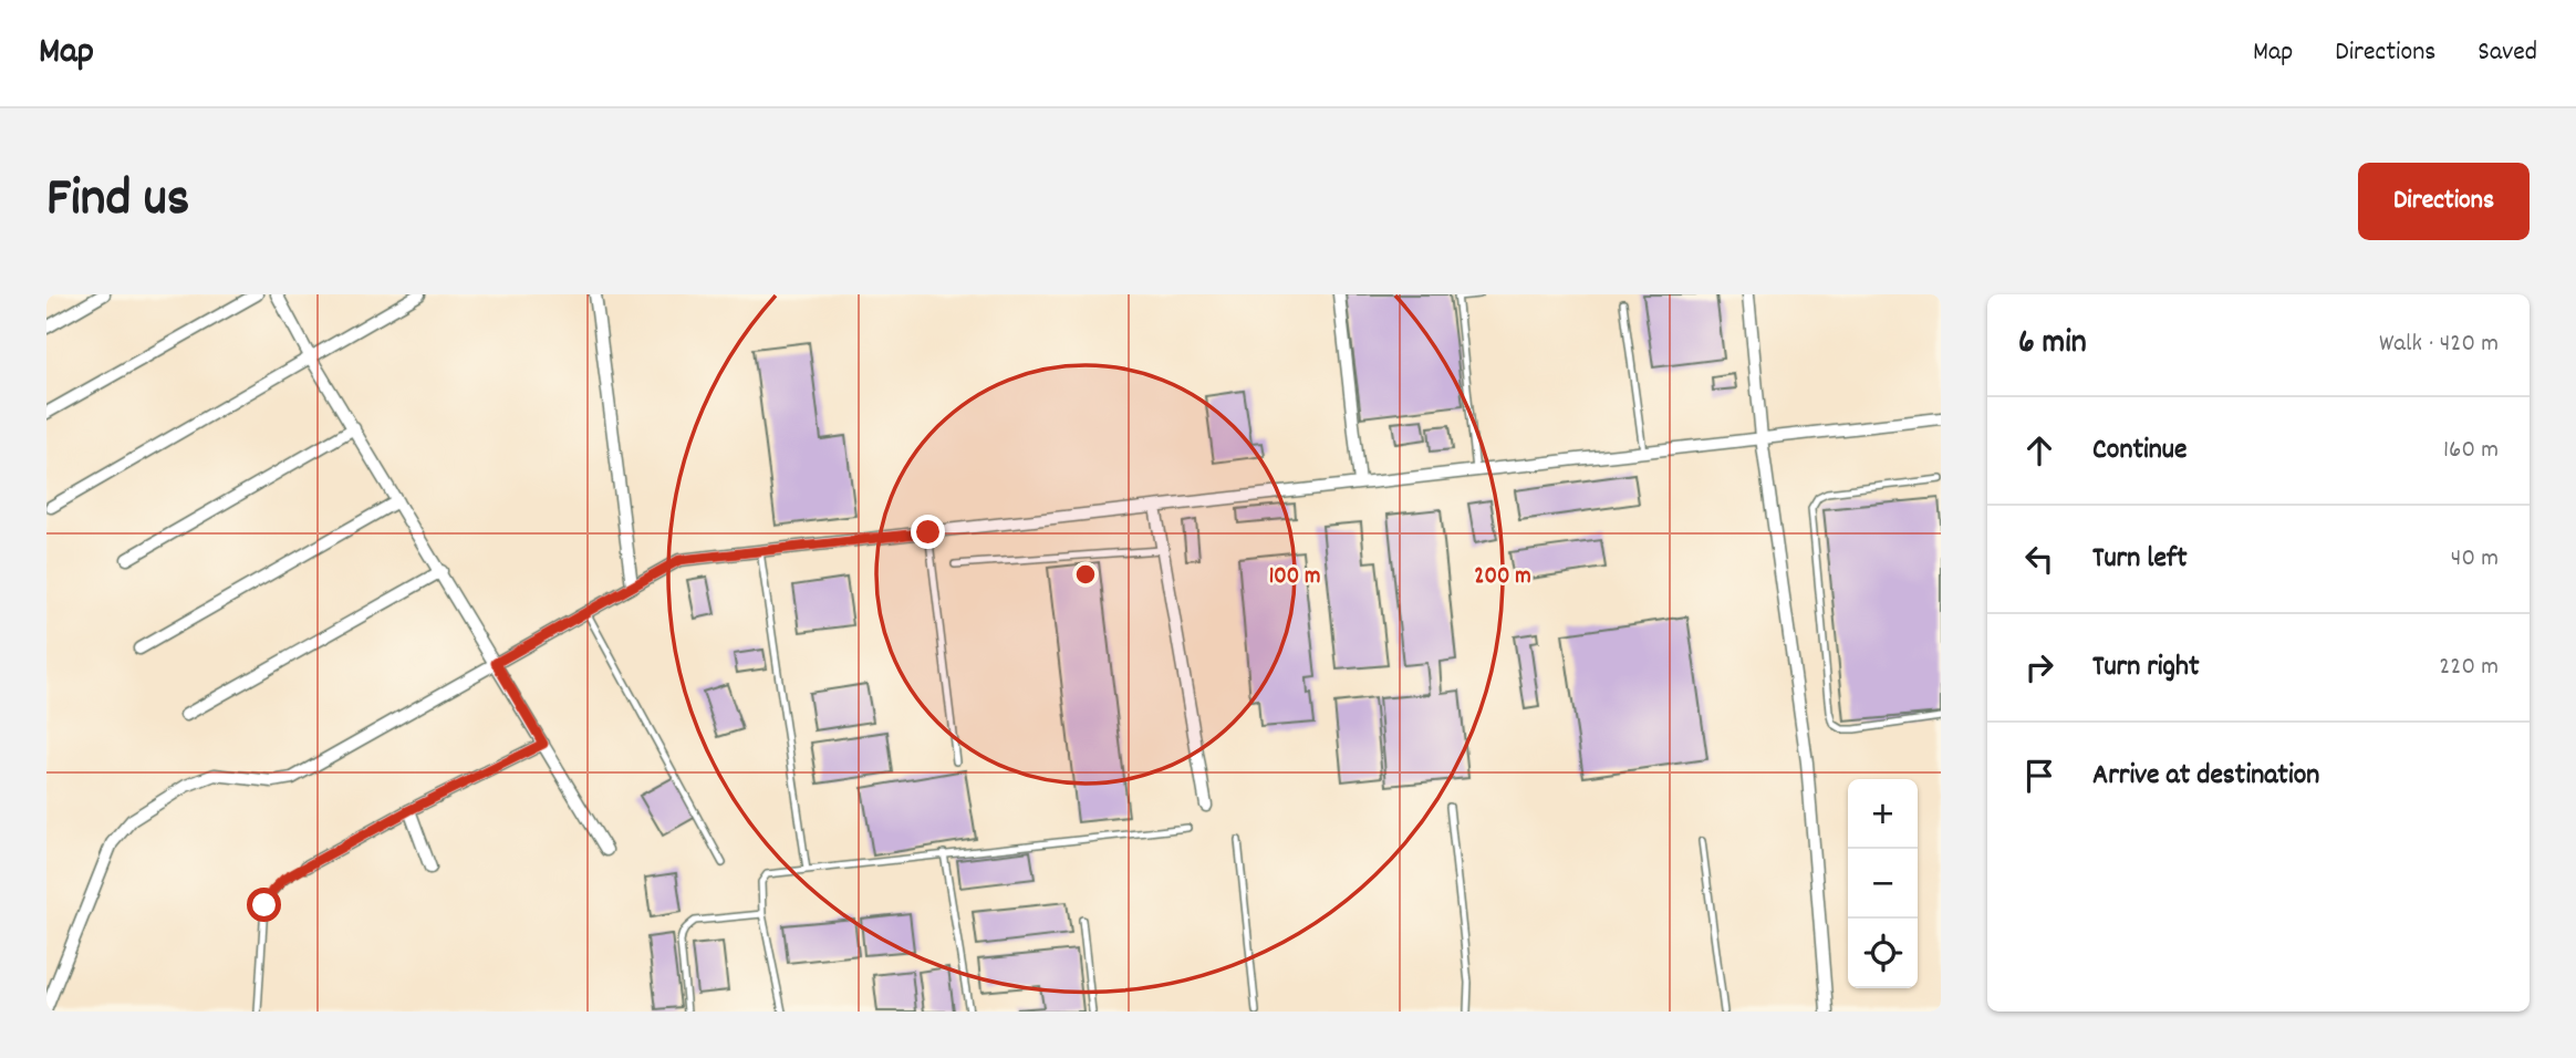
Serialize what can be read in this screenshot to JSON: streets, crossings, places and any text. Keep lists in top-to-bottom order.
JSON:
{
  "page": {
    "header": "Map",
    "nav": ["Map", "Directions", "Saved"],
    "title": "Find us",
    "buttons": "Directions",
    "heading": ["6 min", "Walk · 420 m"],
    "list": [
      ["Continue", "160 m"],
      ["Turn left", "40 m"],
      ["Turn right", "220 m"],
      "Arrive at destination"
    ],
    "map_buttons": ["+", "−"]
  },
  "rings": ["100 m", "200 m"]
}
